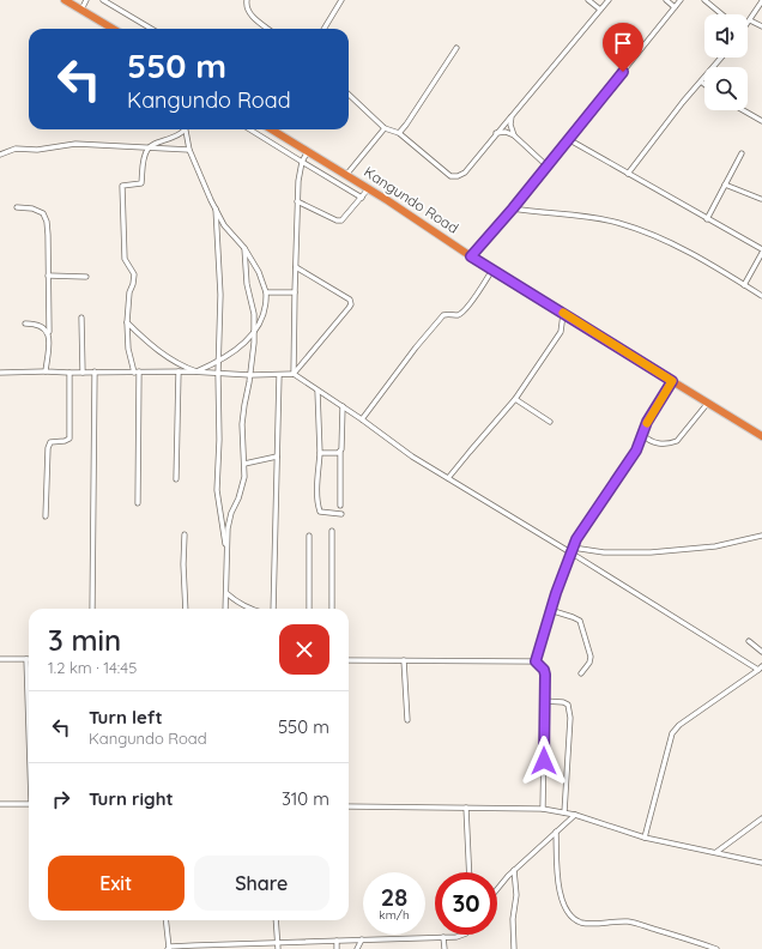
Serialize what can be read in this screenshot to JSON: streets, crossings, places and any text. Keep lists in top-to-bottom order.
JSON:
{
  "streets": {
    "highway": ["Kangundo Road"]
  },
  "page": {
    "turn": ["550 m", "Kangundo Road"],
    "heading": ["3 min", "1.2 km · 14:45"],
    "list": [
      {
        "name": "Turn left",
        "note": "Kangundo Road",
        "value": "550 m"
      },
      {
        "name": "Turn right",
        "value": "310 m"
      }
    ],
    "buttons": ["Exit", "Share"],
    "speed": "28 km/h",
    "limit": "30"
  }
}
